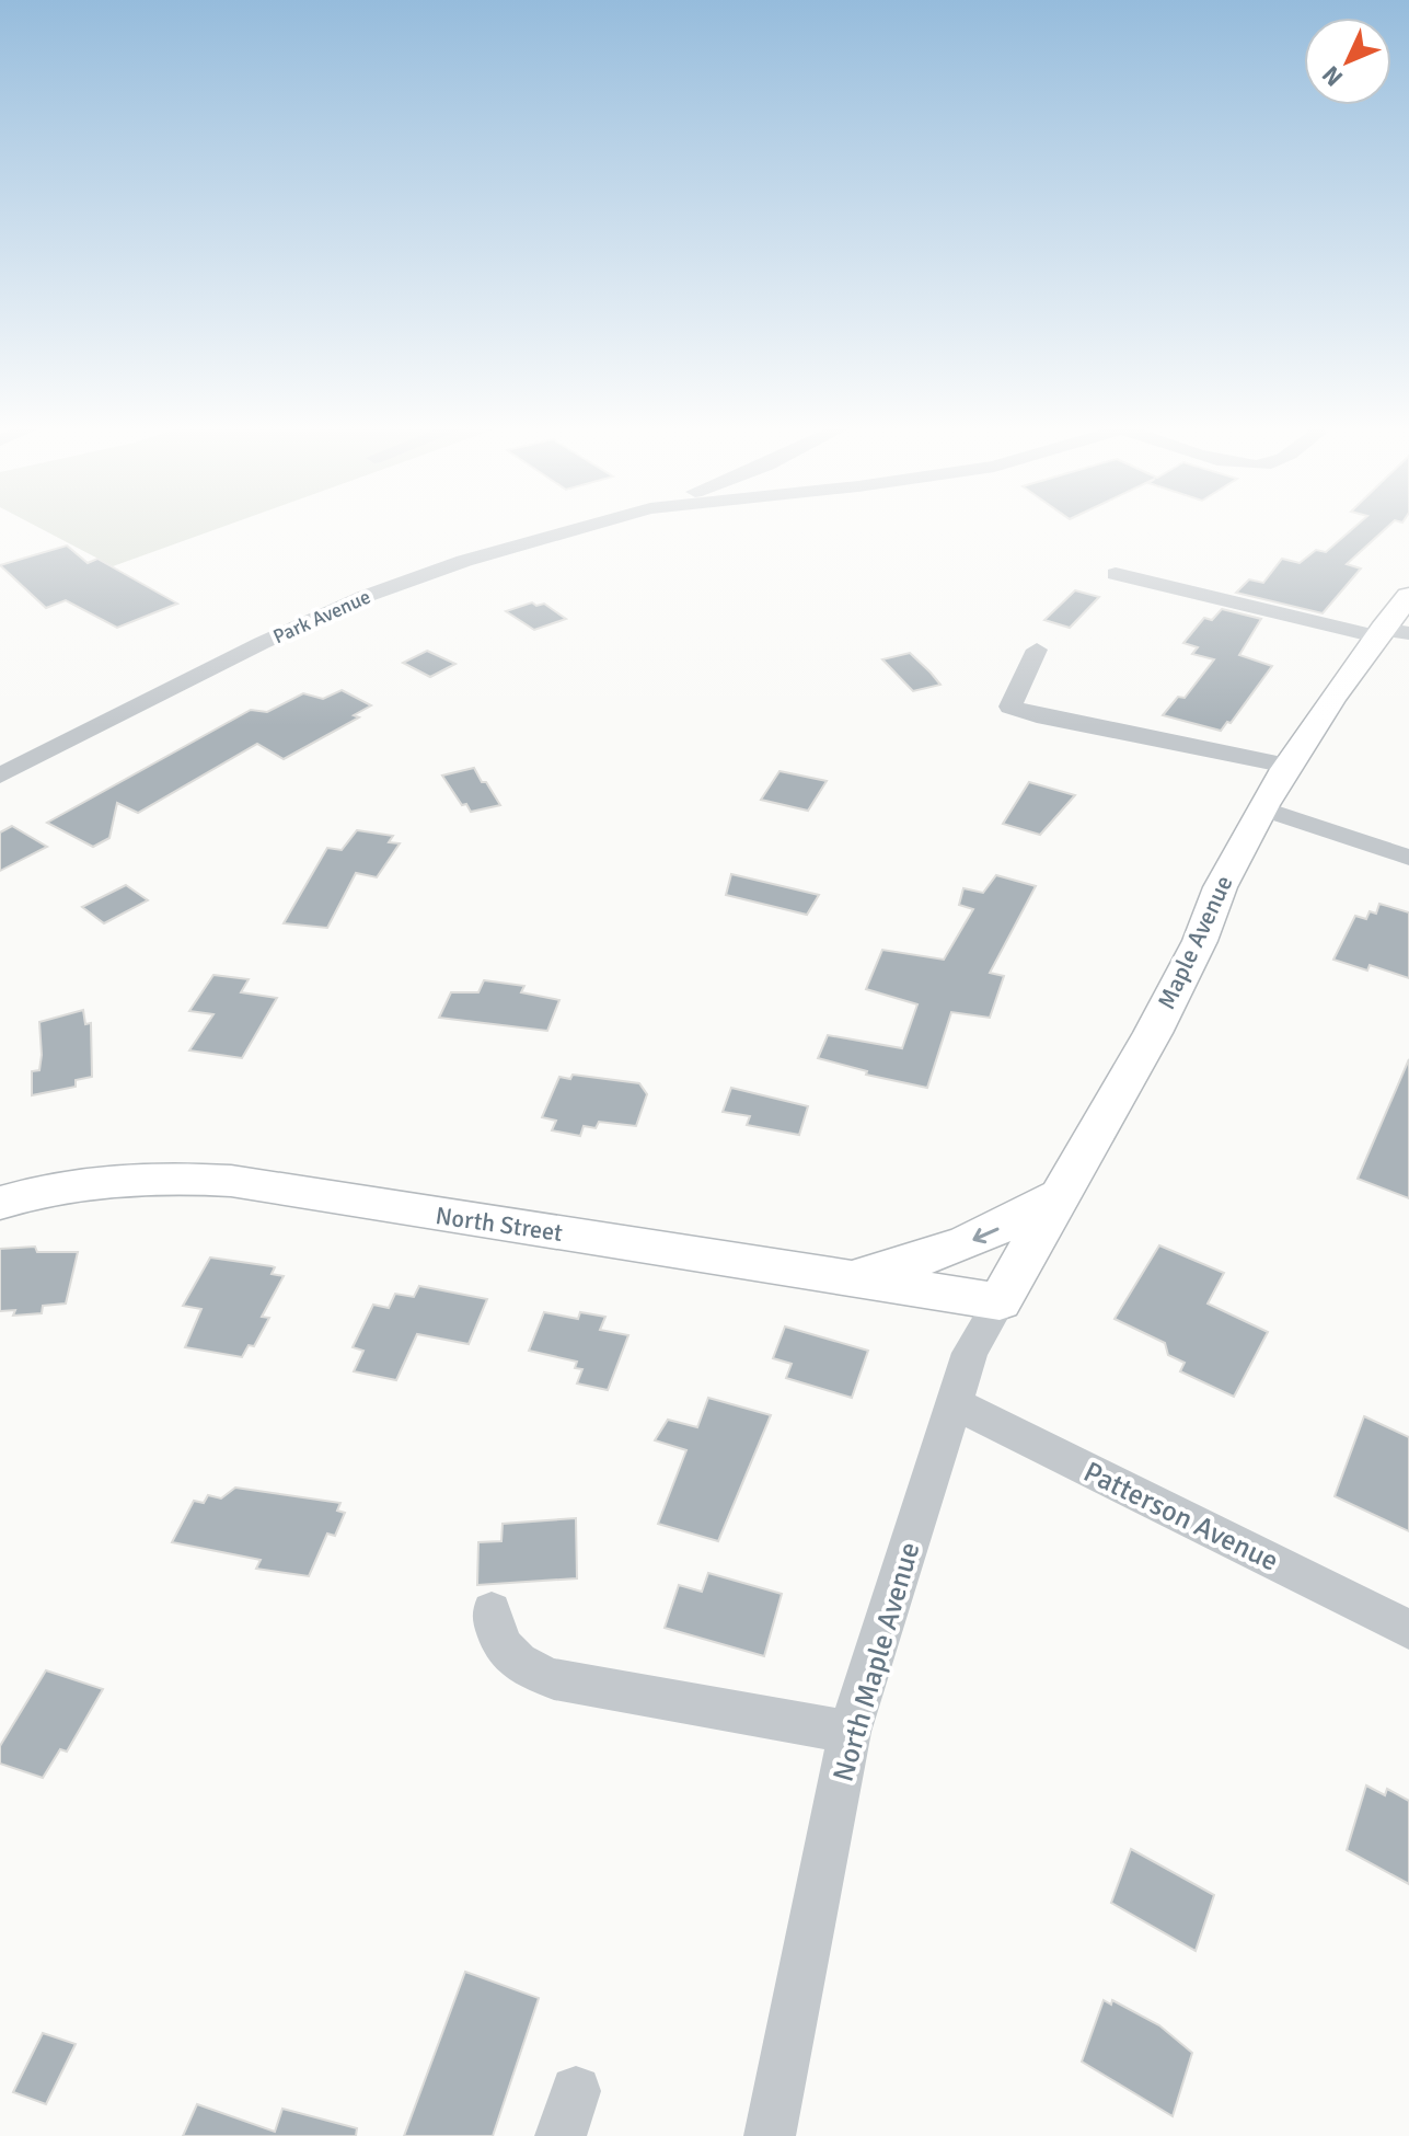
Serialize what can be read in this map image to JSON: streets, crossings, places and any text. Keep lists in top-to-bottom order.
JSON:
{
  "streets": {
    "main road": ["Maple Avenue", "North Street"],
    "street": ["Park Avenue", "Patterson Avenue", "North Maple Avenue"]
  },
  "crossings": [
    ["Maple Avenue", "North Street"],
    ["Maple Avenue", "North Maple Avenue"],
    ["North Street", "North Maple Avenue"],
    ["Patterson Avenue", "North Maple Avenue"]
  ],
  "north": "bottom left"
}
